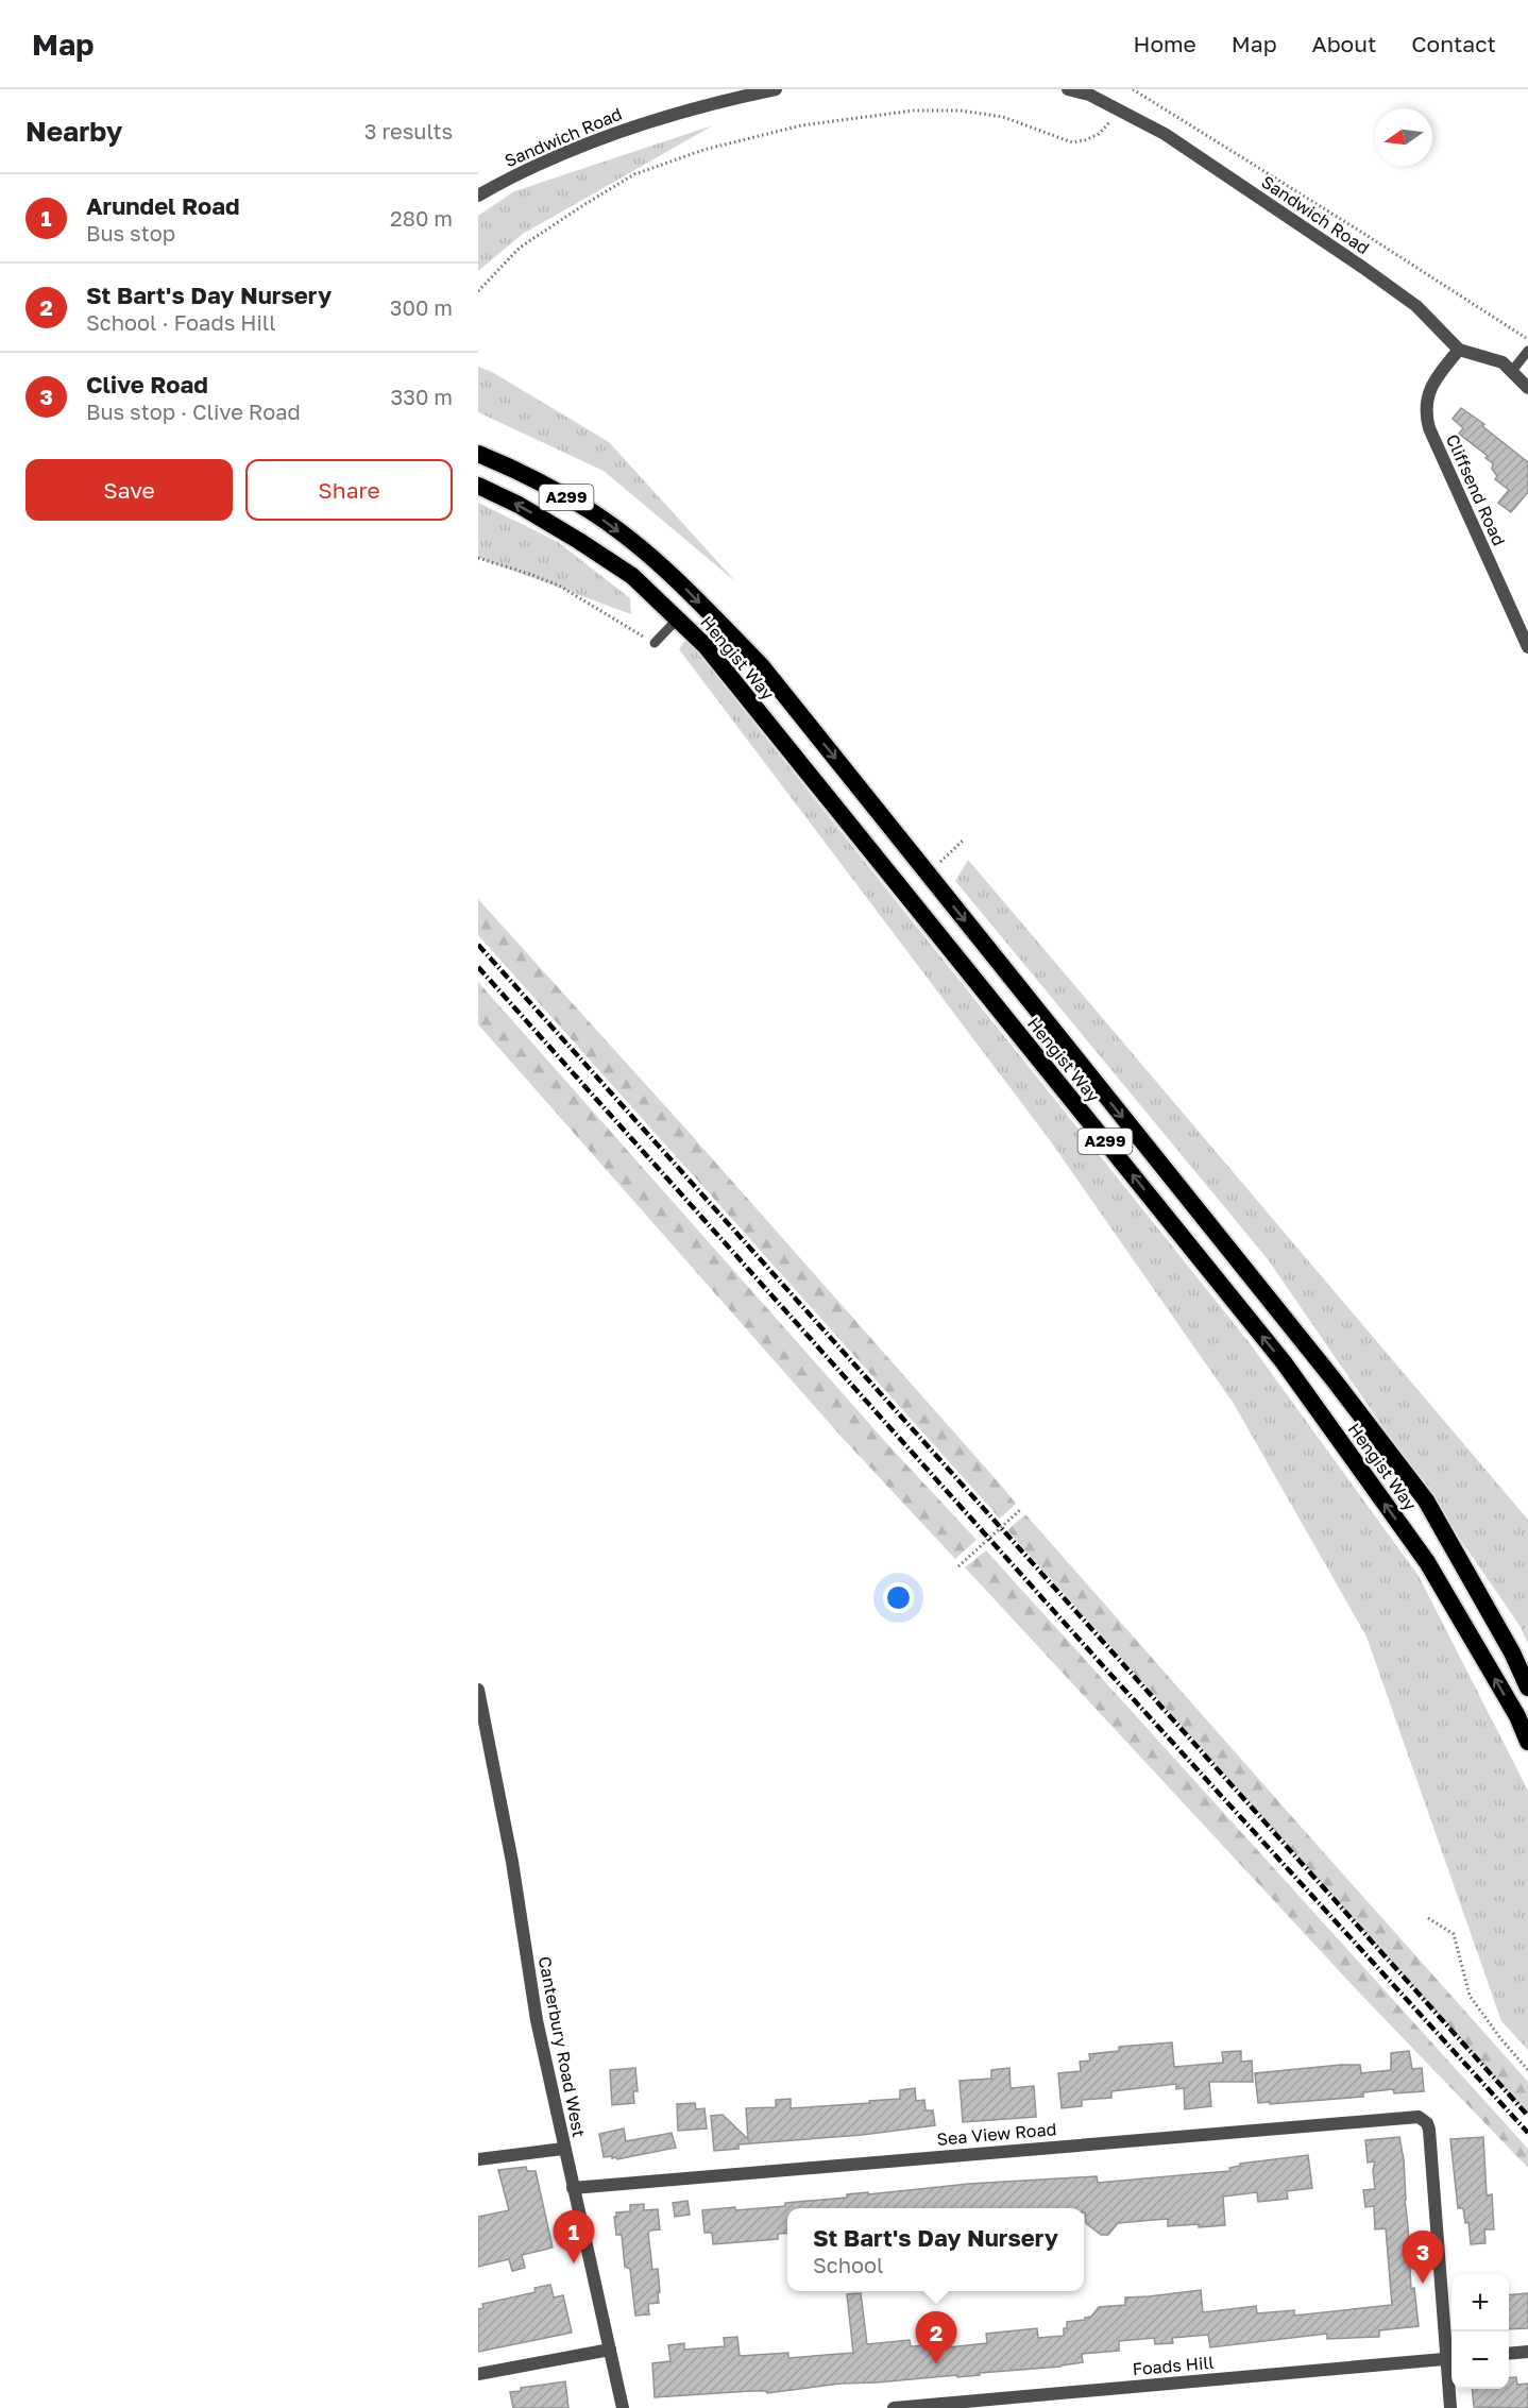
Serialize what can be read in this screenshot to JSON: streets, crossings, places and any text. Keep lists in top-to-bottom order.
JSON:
{
  "streets": {
    "highway": ["A299", "Hengist Way"],
    "street": [
      "Sandwich Road",
      "Cliffsend Road",
      "Canterbury Road West",
      "Sea View Road",
      "Foads Hill"
    ]
  },
  "crossings": [
    ["Sandwich Road", "Cliffsend Road"],
    ["Canterbury Road West", "Sea View Road"],
    ["Sea View Road", "Foads Hill"]
  ],
  "north": "left",
  "page": {
    "header": "Map",
    "nav": [
      "Home",
      "Map",
      "About",
      "Contact"
    ],
    "heading": ["Nearby", "3 results"],
    "list": [
      {
        "mark": "1",
        "name": "Arundel Road",
        "note": "Bus stop",
        "value": "280 m"
      },
      {
        "mark": "2",
        "name": "St Bart's Day Nursery",
        "note": "School · Foads Hill",
        "value": "300 m"
      },
      {
        "mark": "3",
        "name": "Clive Road",
        "note": "Bus stop · Clive Road",
        "value": "330 m"
      }
    ],
    "buttons": ["Save", "Share"],
    "popup": ["St Bart's Day Nursery", "School"],
    "pins": ["1", "3", "2"],
    "map_buttons": ["+", "−"]
  }
}
